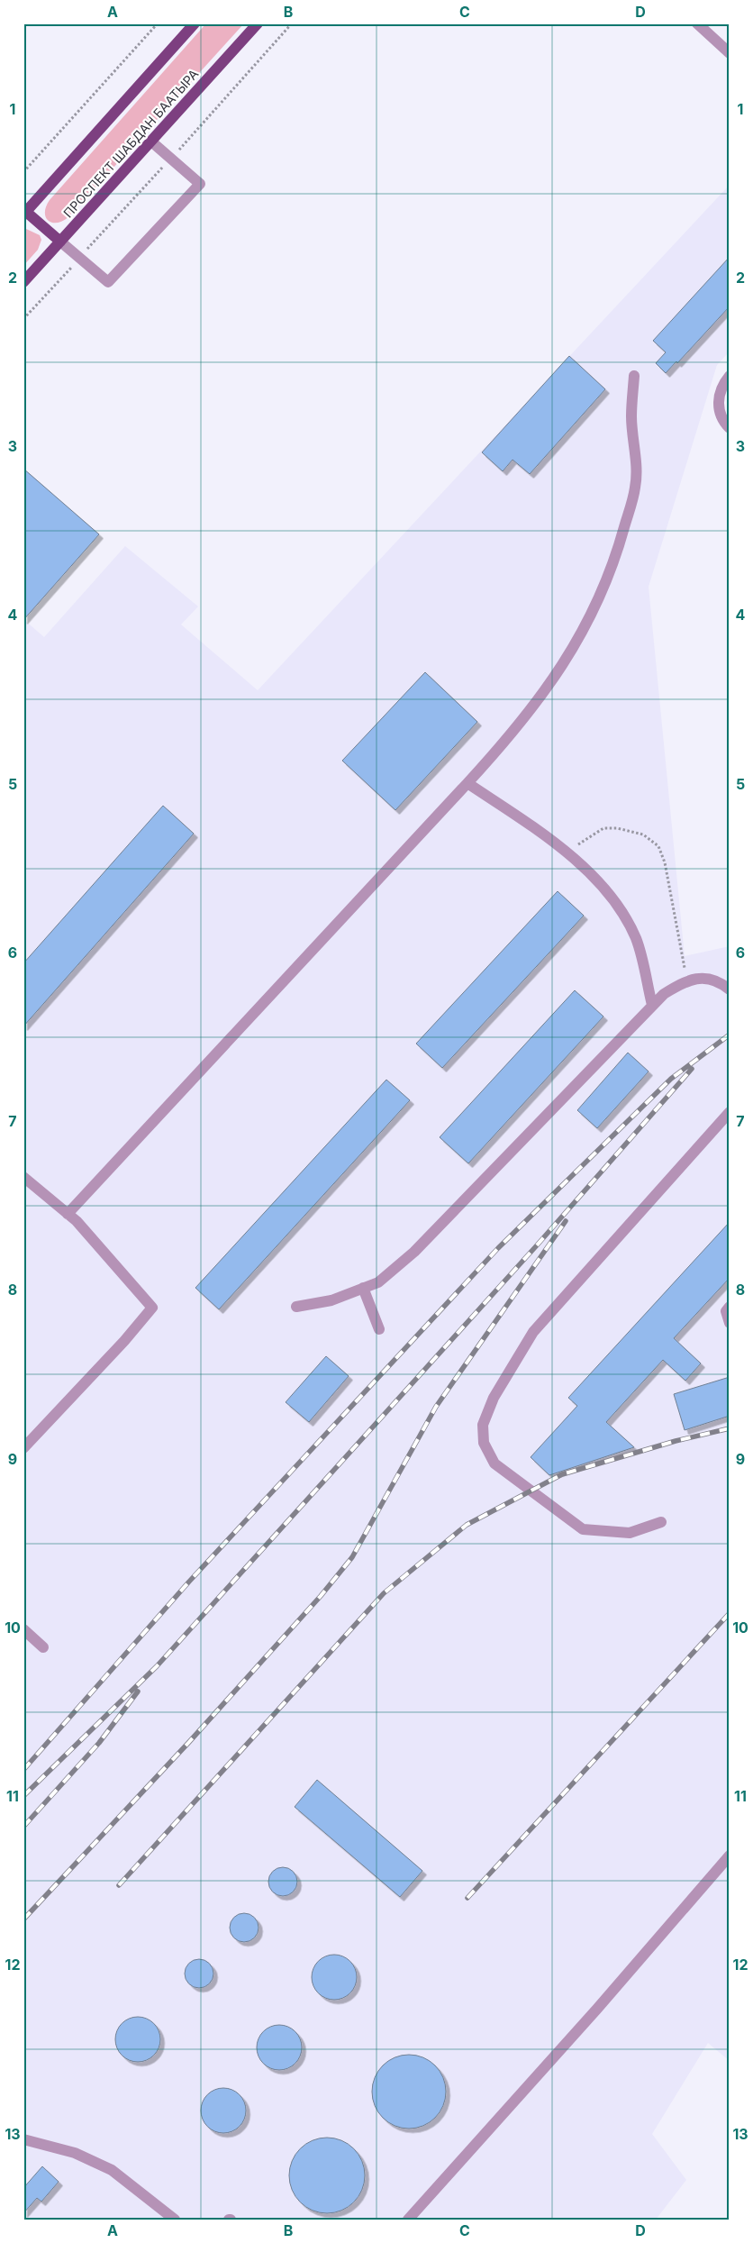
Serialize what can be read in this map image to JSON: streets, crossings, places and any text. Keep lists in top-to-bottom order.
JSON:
{
  "streets": {
    "main road": ["ПРОСПЕКТ ШАБДАН БААТЫРА"]
  },
  "grid": {
    "columns": [
      "A",
      "B",
      "C",
      "D"
    ],
    "rows": [
      "1",
      "2",
      "3",
      "4",
      "5",
      "6",
      "7",
      "8",
      "9",
      "10",
      "11",
      "12",
      "13"
    ]
  }
}
